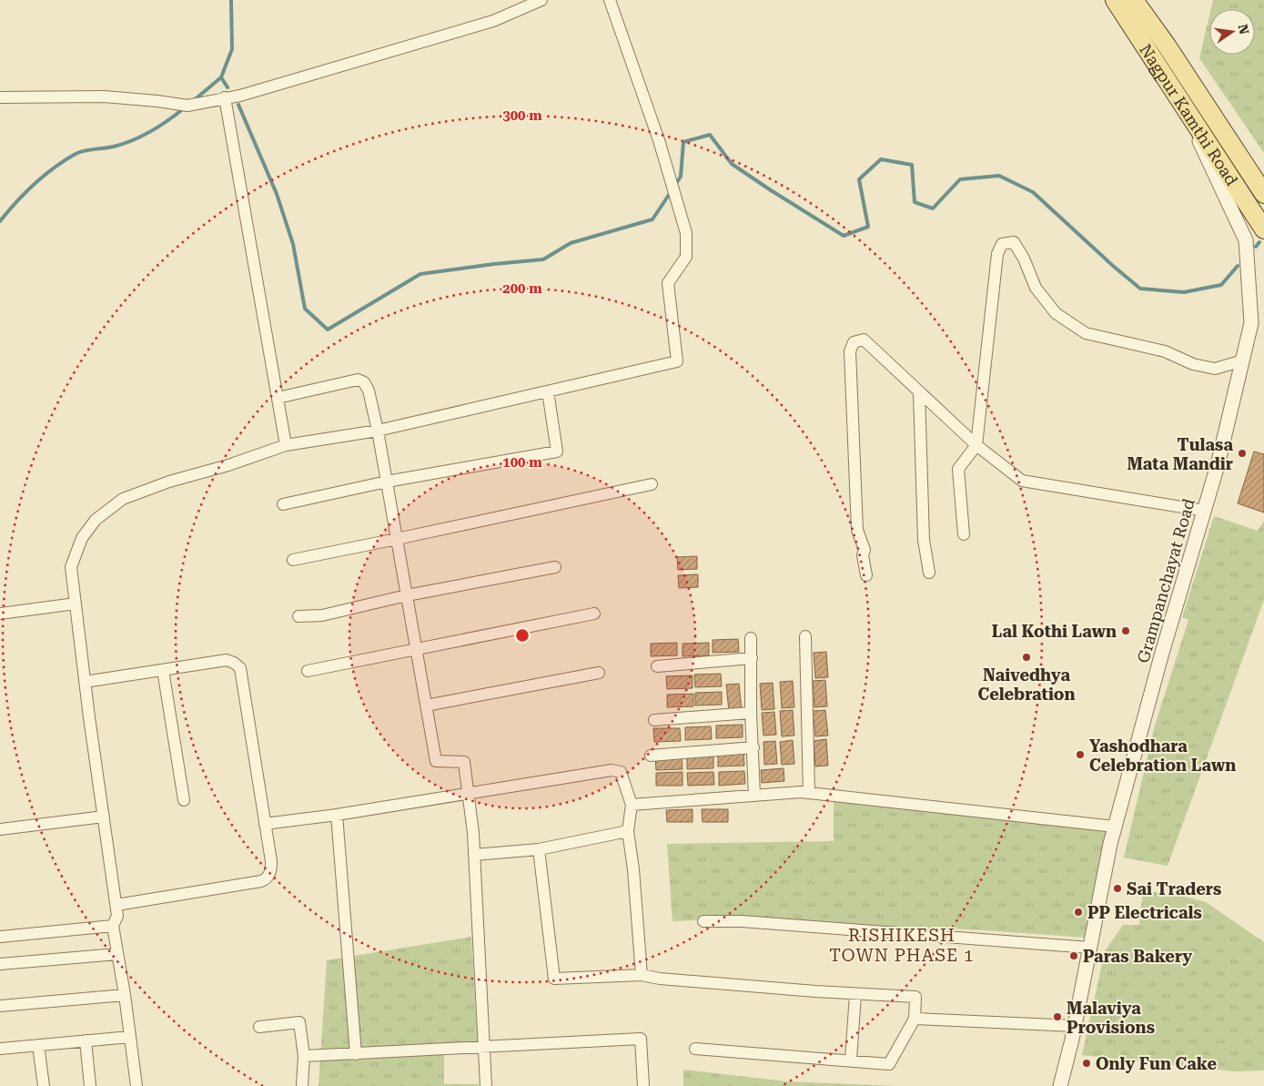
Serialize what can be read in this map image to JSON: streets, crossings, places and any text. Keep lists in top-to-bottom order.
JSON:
{
  "streets": {
    "main road": ["Nagpur Kamthi Road"],
    "street": ["Grampanchayat Road"]
  },
  "crossings": [
    ["Nagpur Kamthi Road", "Grampanchayat Road"]
  ],
  "districts": ["RISHIKESH TOWN PHASE 1"],
  "places": [
    "Tulasa Mata Mandir",
    "Lal Kothi Lawn",
    "Naivedhya Celebration",
    "Yashodhara Celebration Lawn",
    "Sai Traders",
    "PP Electricals",
    "Paras Bakery",
    "Malaviya Provisions",
    "Only Fun Cake"
  ],
  "north": "right",
  "rings": ["300 m", "200 m", "100 m"]
}
